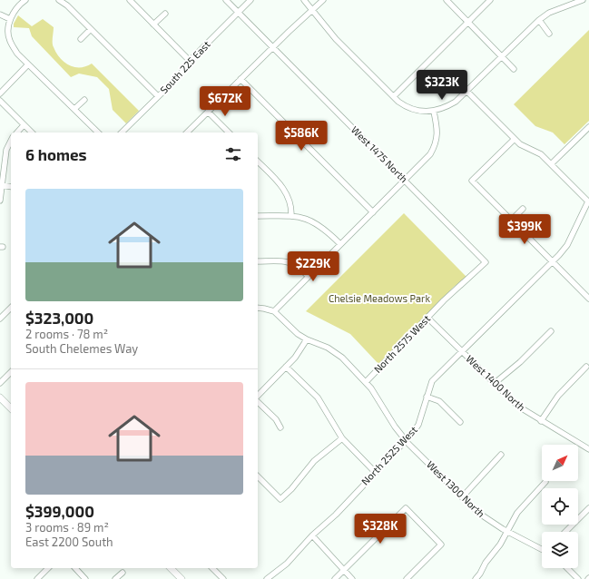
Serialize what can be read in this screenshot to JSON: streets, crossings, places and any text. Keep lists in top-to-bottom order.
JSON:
{
  "streets": {
    "street": [
      "South 225 East",
      "West 1475 North",
      "North 2575 West",
      "West 1400 North",
      "North 2525 West",
      "West 1300 North"
    ]
  },
  "crossings": [
    ["South 225 East", "West 1475 North"],
    ["West 1475 North", "North 2575 West"],
    ["North 2575 West", "West 1400 North"],
    ["North 2575 West", "West 1300 North"],
    ["West 1400 North", "North 2525 West"],
    ["North 2525 West", "West 1300 North"]
  ],
  "parks": ["Chelsie Meadows Park"],
  "north": "top right",
  "page": {
    "price": [
      "$323K",
      "$672K",
      "$586K",
      "$399K",
      "$229K",
      "$328K"
    ],
    "heading": "6 homes",
    "list": [
      {
        "name": "$323,000",
        "note": "2 rooms · 78 m² · South Chelemes Way"
      },
      {
        "name": "$399,000",
        "note": "3 rooms · 89 m² · East 2200 South"
      }
    ]
  }
}
